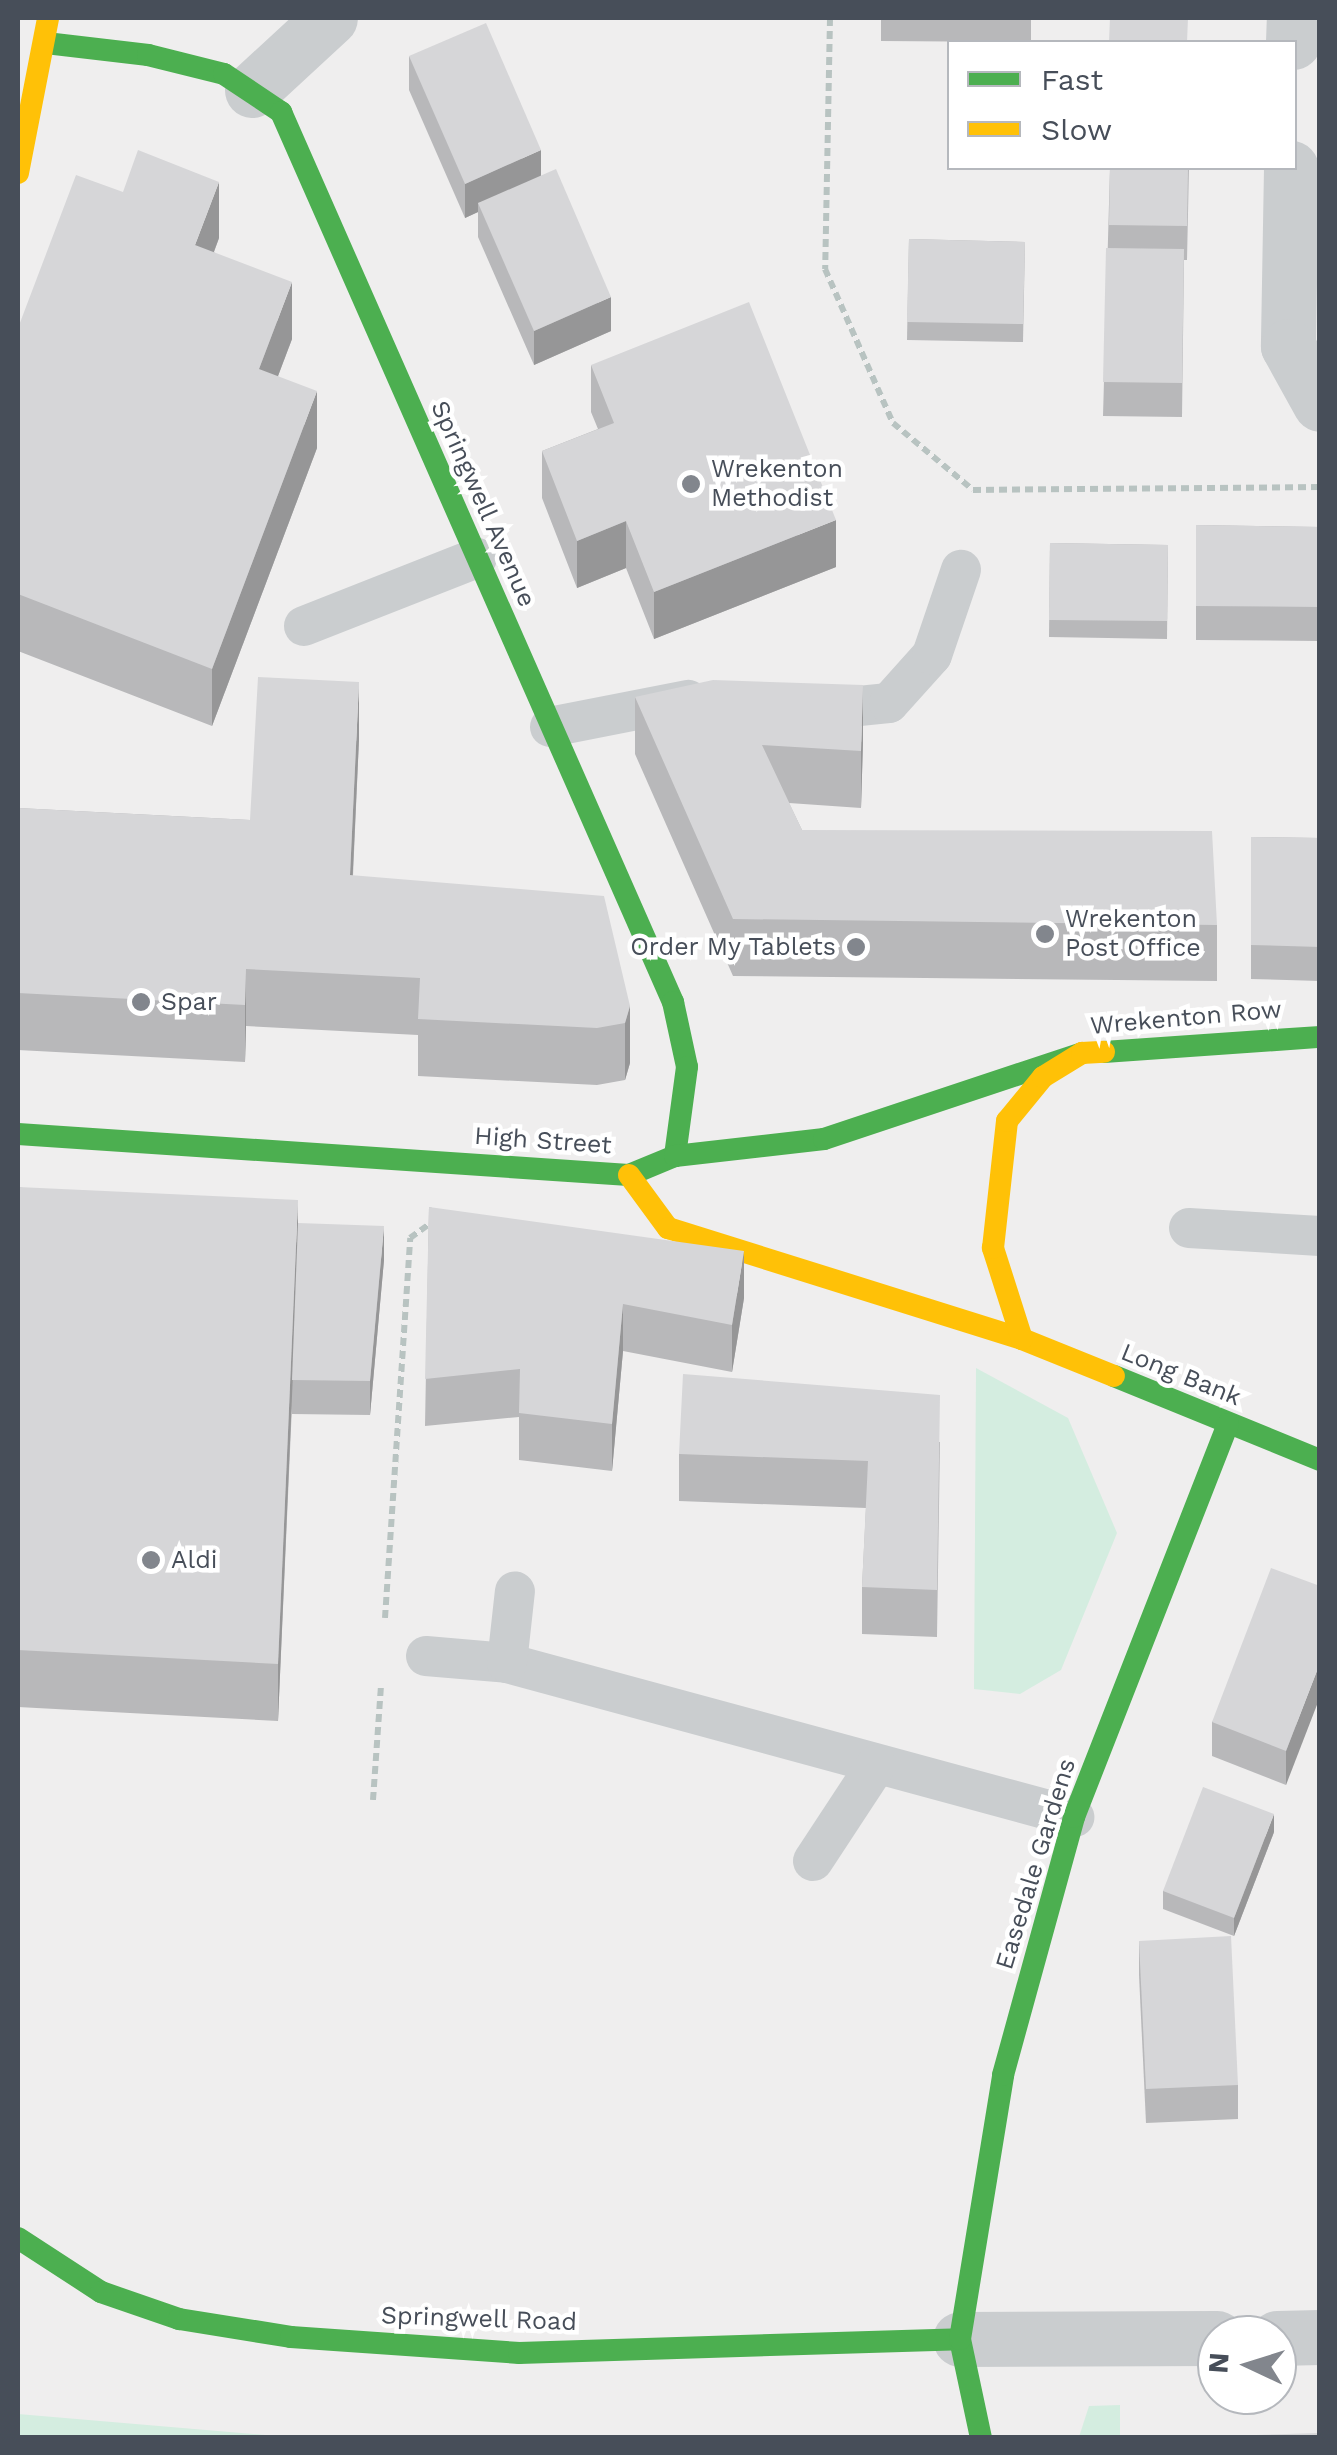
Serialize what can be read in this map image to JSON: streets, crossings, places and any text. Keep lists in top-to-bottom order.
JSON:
{
  "streets": {
    "street": [
      "Springwell Avenue",
      "Wrekenton Row",
      "High Street",
      "Long Bank",
      "Easedale Gardens",
      "Springwell Road"
    ]
  },
  "crossings": [
    ["Wrekenton Row", "High Street"],
    ["Wrekenton Row", "Long Bank"],
    ["High Street", "Long Bank"],
    ["Long Bank", "Easedale Gardens"],
    ["Easedale Gardens", "Springwell Road"]
  ],
  "places": [
    "Wrekenton Methodist",
    "Wrekenton Post Office",
    "Order My Tablets",
    "Spar",
    "Aldi"
  ],
  "legend": ["Fast", "Slow"],
  "north": "left"
}
